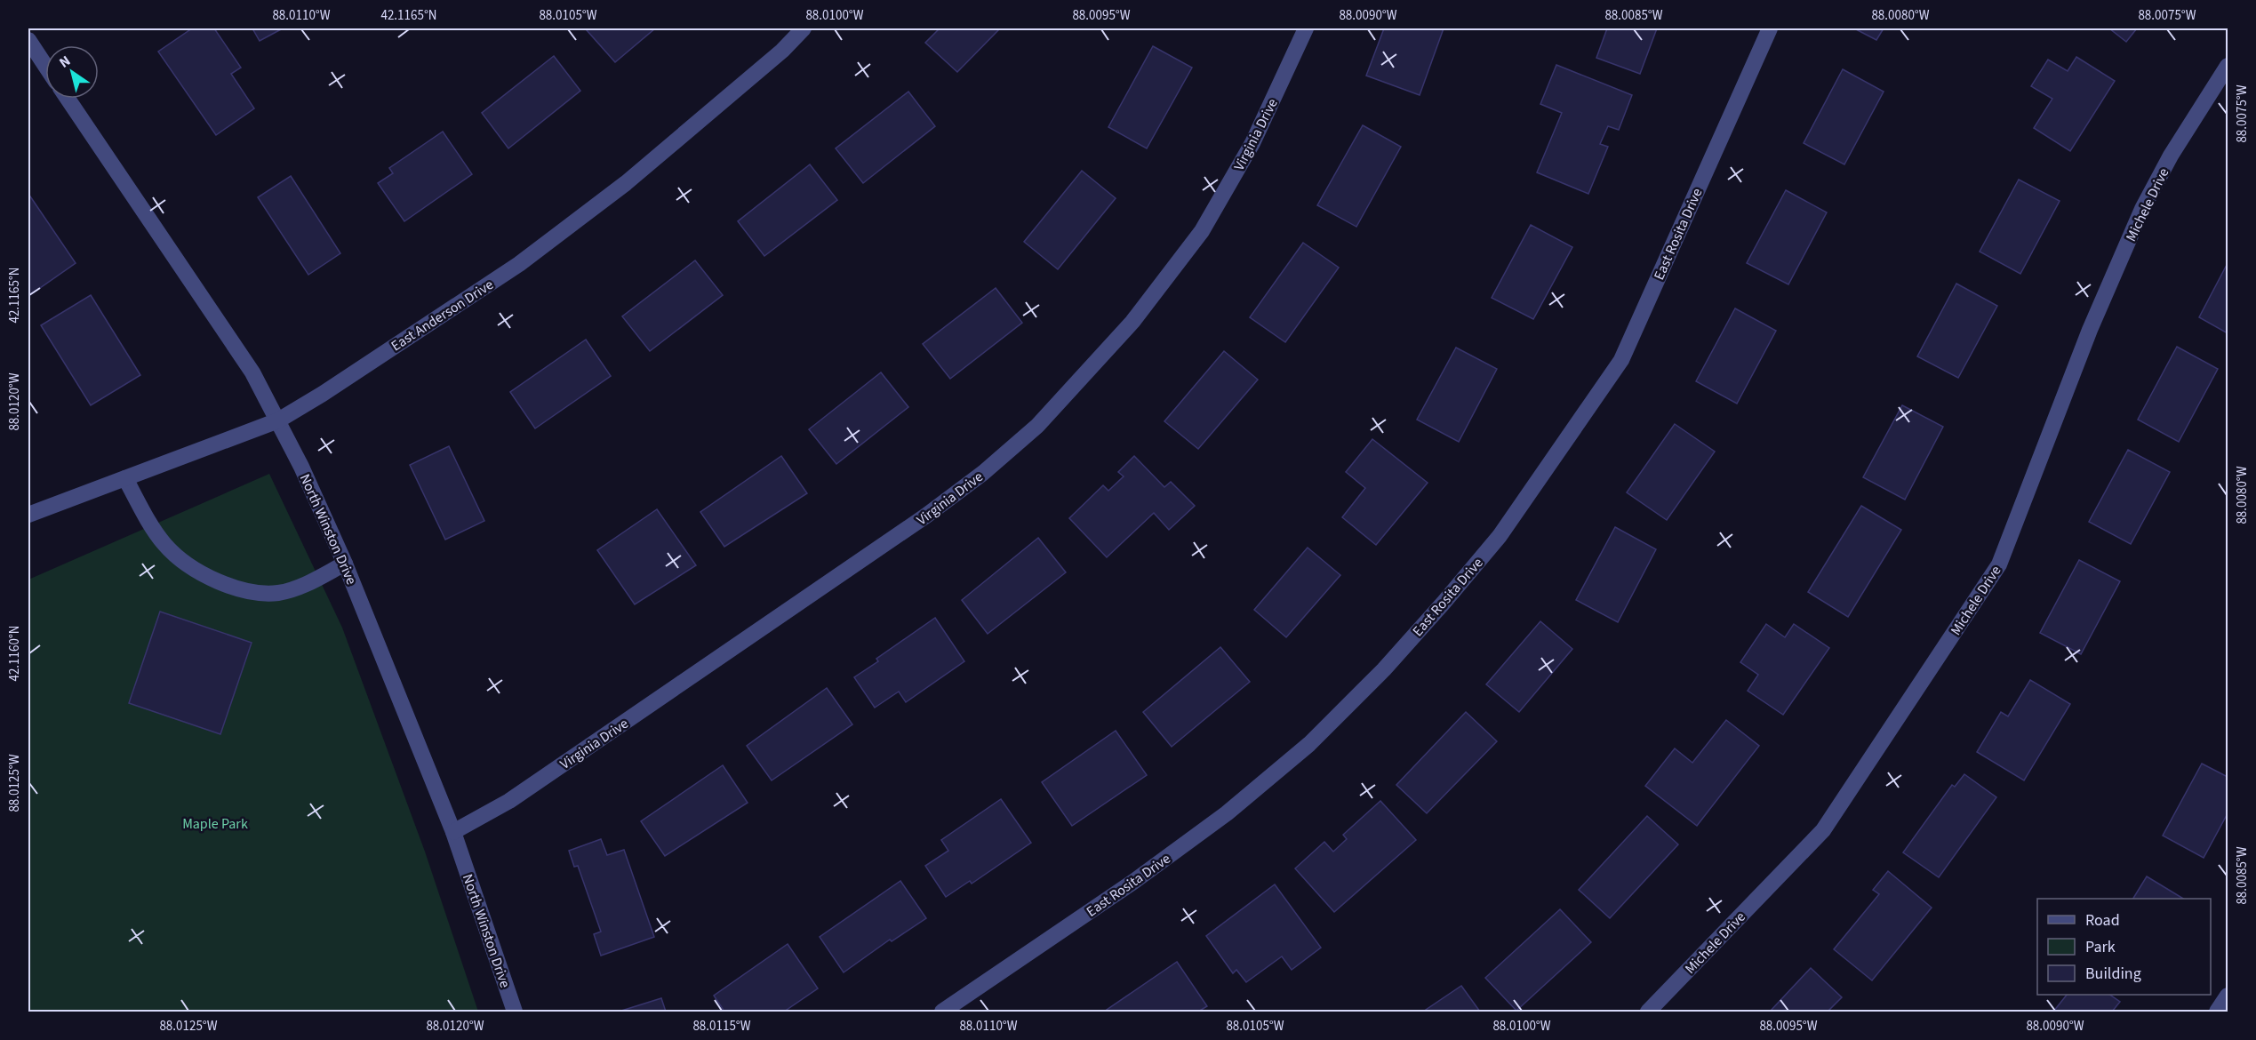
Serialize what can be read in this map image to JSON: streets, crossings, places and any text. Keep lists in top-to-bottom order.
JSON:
{
  "streets": {
    "street": [
      "Virginia Drive",
      "Michele Drive",
      "East Rosita Drive",
      "East Anderson Drive",
      "North Winston Drive"
    ]
  },
  "crossings": [
    ["Virginia Drive", "North Winston Drive"],
    ["East Anderson Drive", "North Winston Drive"]
  ],
  "parks": ["Maple Park"],
  "legend": ["Road", "Park", "Building"],
  "north": "top left",
  "coordinates": [
    "88.0110°W",
    "42.1165°N",
    "88.0105°W",
    "88.0100°W",
    "88.0095°W",
    "88.0090°W",
    "88.0085°W",
    "88.0080°W",
    "88.0075°W",
    "88.0120°W",
    "42.1160°N",
    "88.0125°W",
    "88.0115°W"
  ]
}
